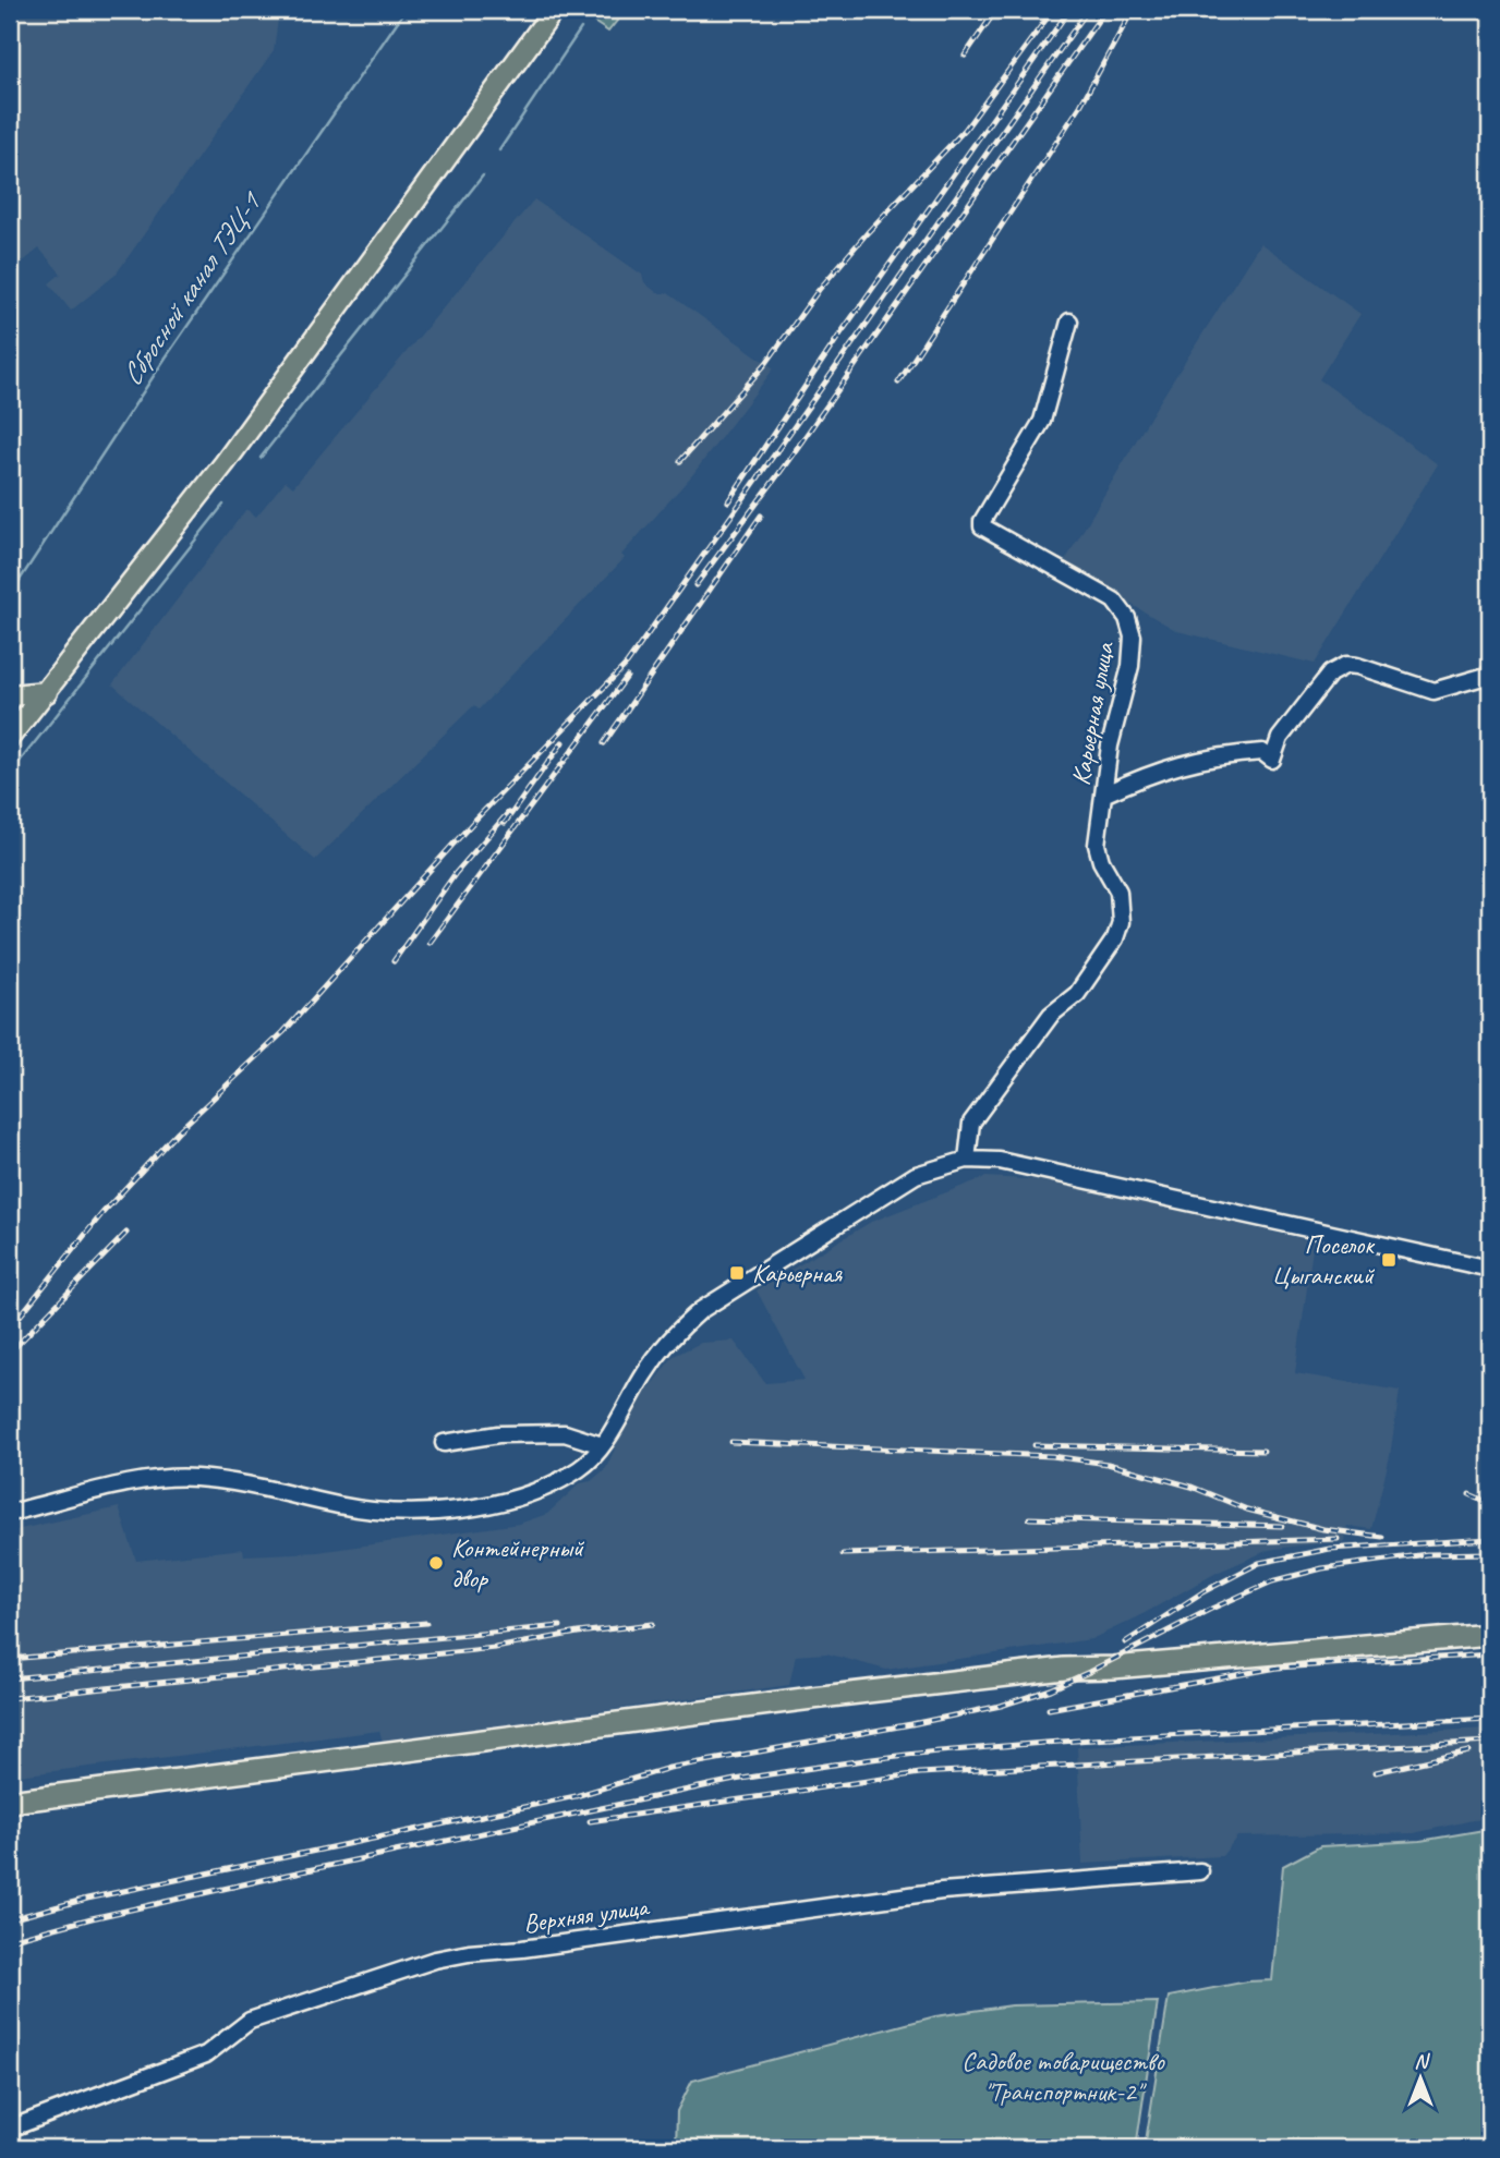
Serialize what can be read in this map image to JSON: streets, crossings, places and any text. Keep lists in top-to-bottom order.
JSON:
{
  "streets": {
    "street": ["Карьерная улица", "Верхняя улица"]
  },
  "water": ["Сбросной канал ТЭЦ-1"],
  "parks": ["Садовое товарищество \"Транспортник-2\""],
  "places": {
    "transit": ["Поселок Цыганский", "Карьерная"],
    "other": ["Контейнерный двор"]
  },
  "north": "top"
}
